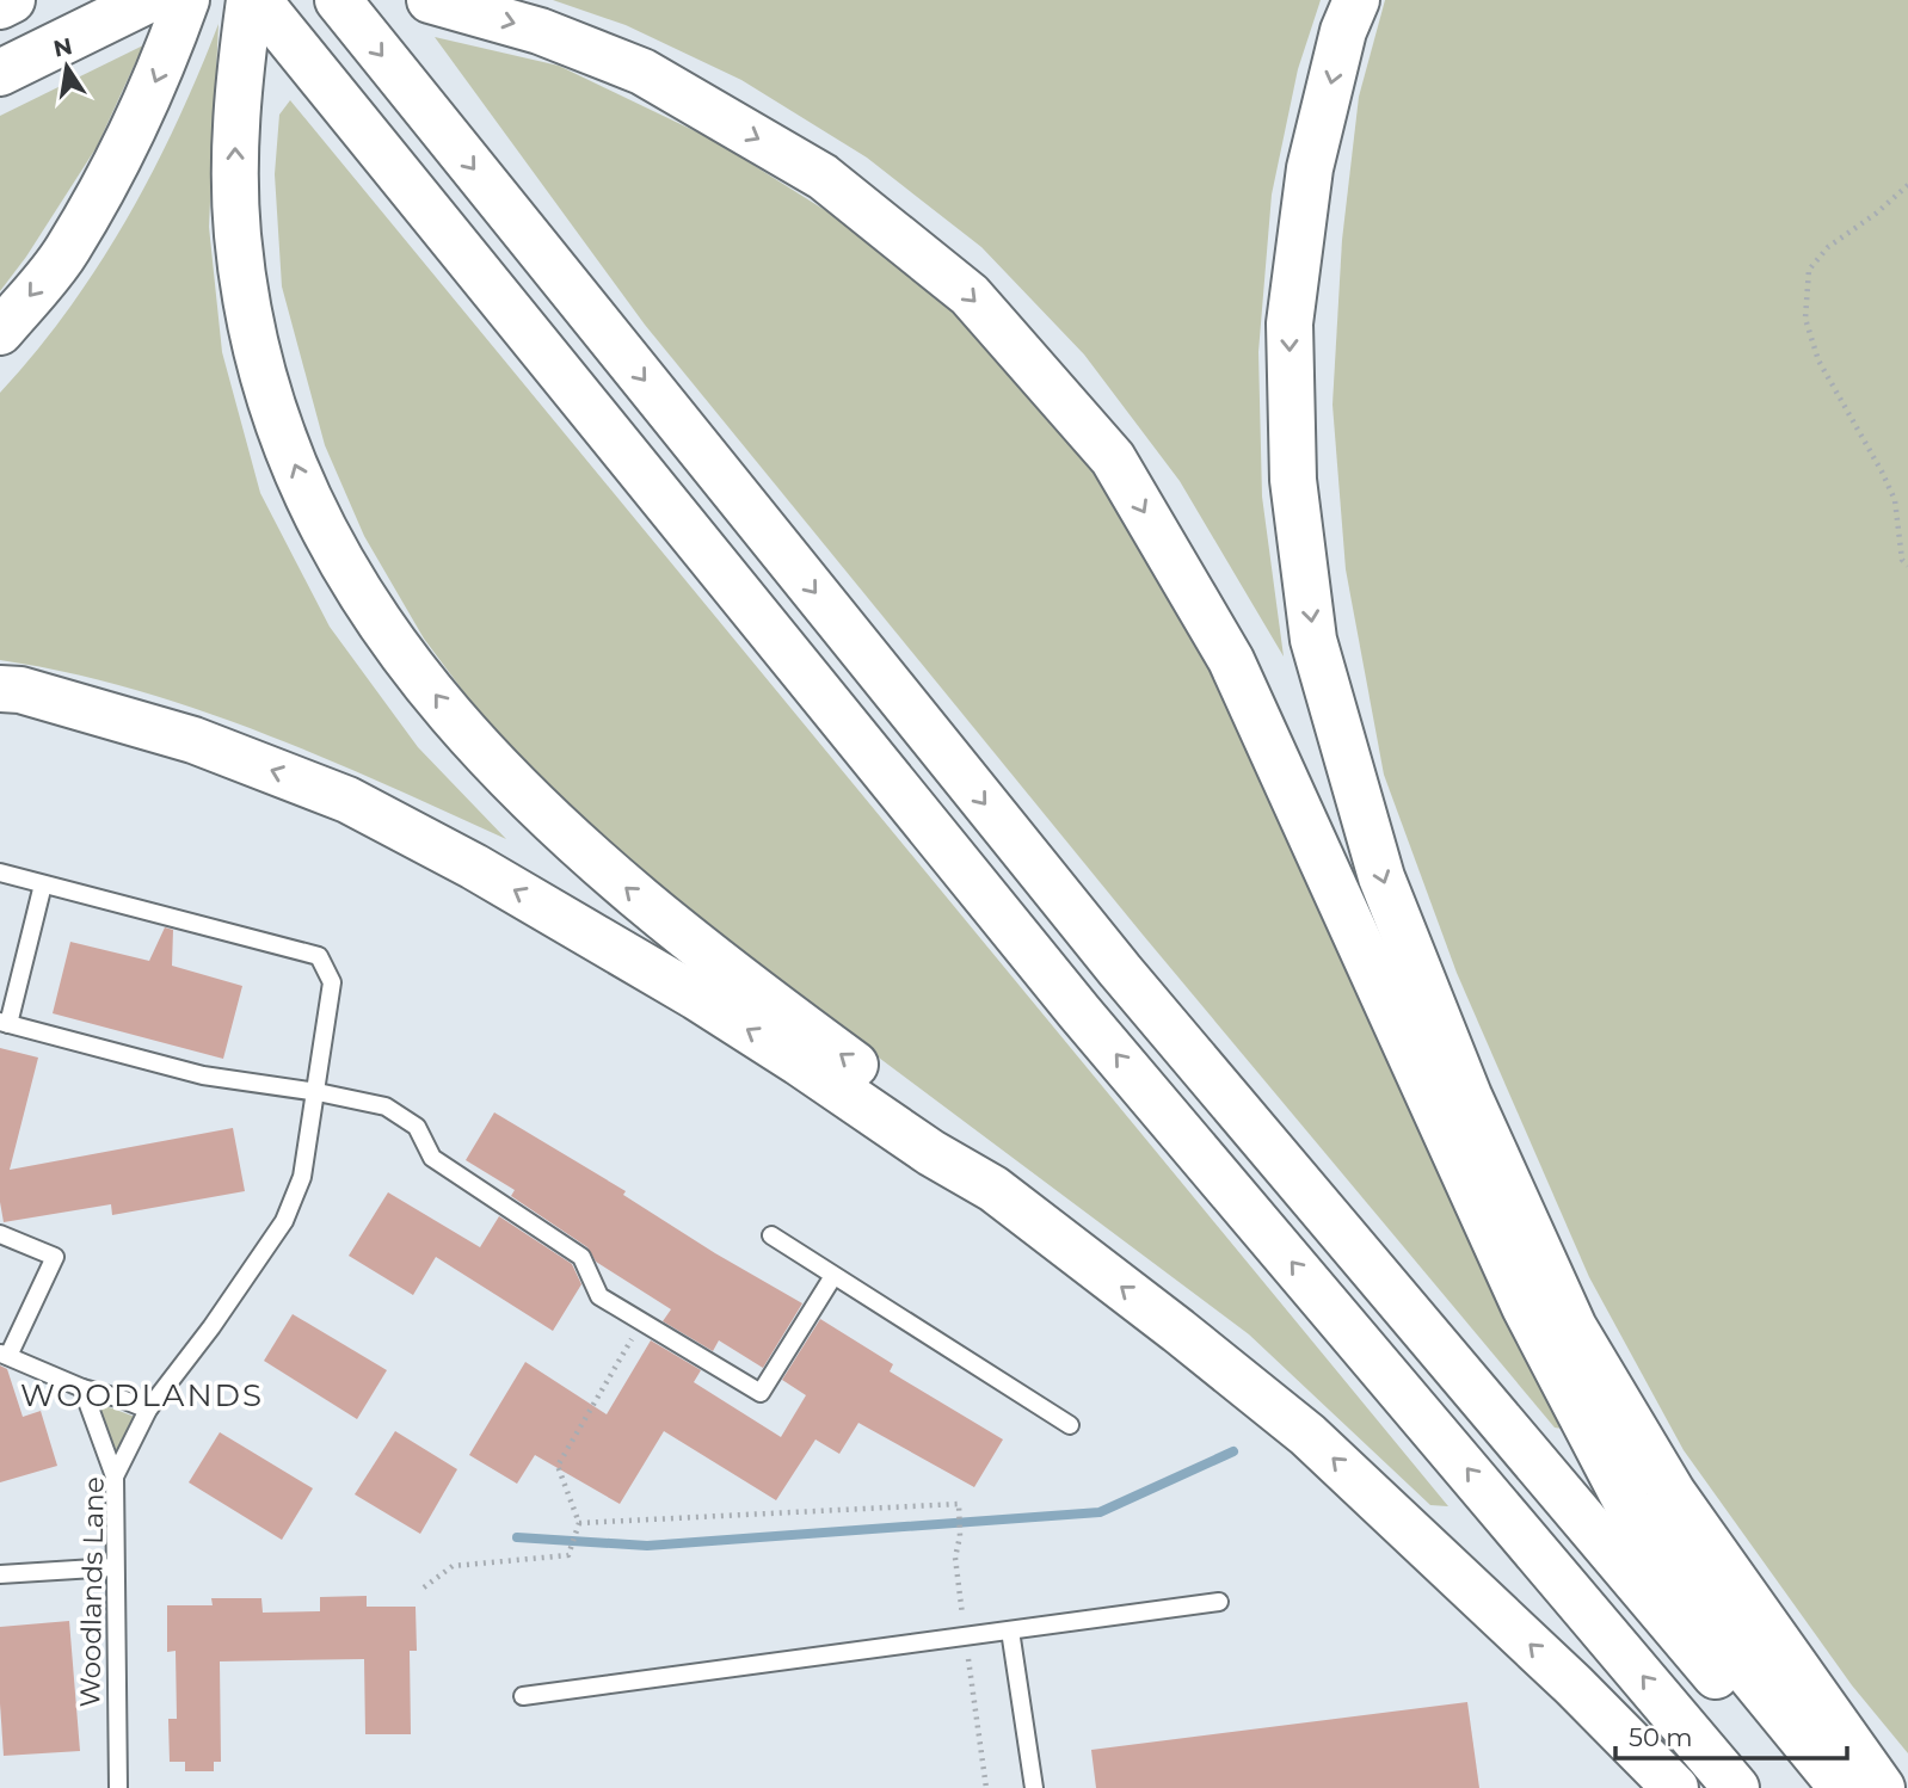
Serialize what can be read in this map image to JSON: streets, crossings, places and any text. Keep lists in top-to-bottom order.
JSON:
{
  "streets": {
    "lane": ["Woodlands Lane"]
  },
  "districts": ["WOODLANDS"],
  "scale_bar": "50 m",
  "north": "top"
}
